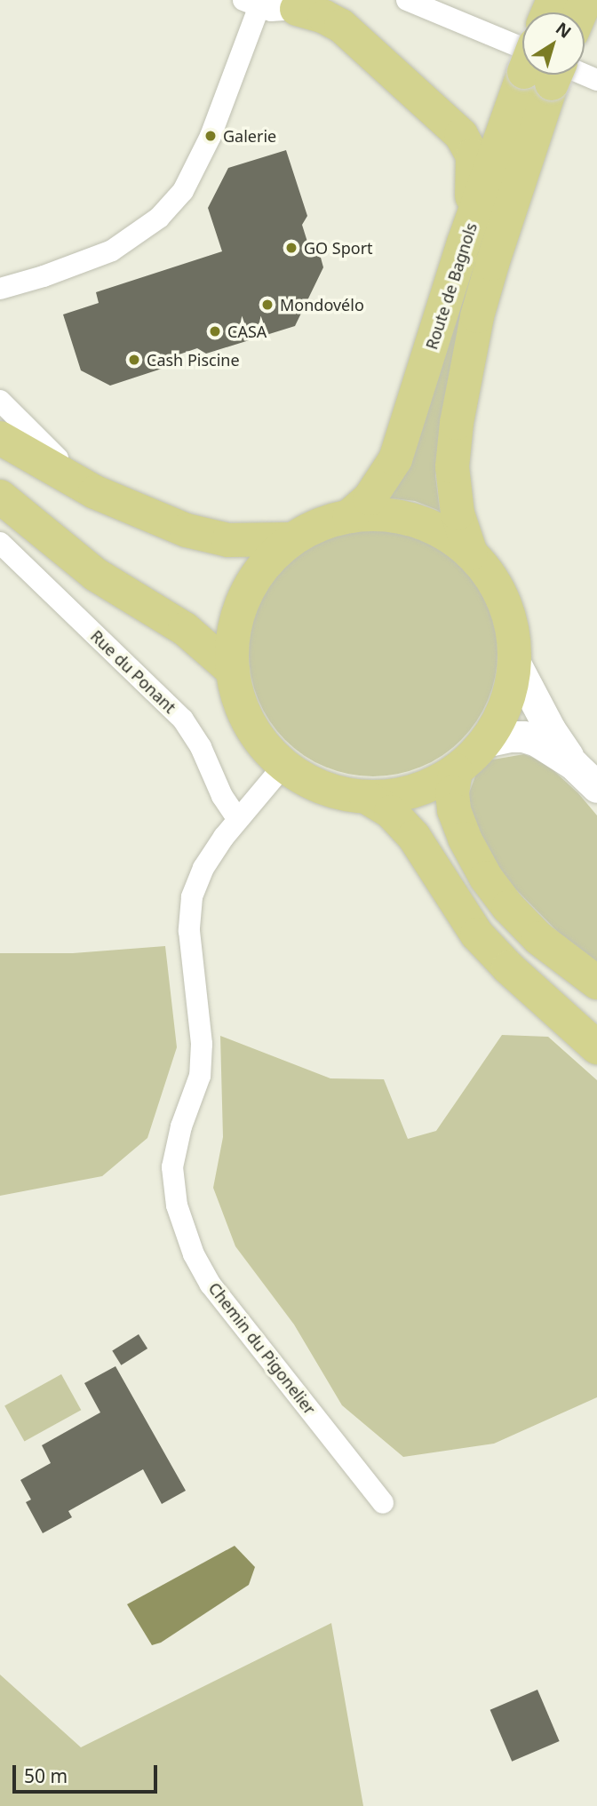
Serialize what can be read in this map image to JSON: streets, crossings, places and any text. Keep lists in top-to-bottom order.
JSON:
{
  "streets": {
    "main road": ["Route de Bagnols"],
    "street": ["Rue du Ponant", "Chemin du Pigonelier"]
  },
  "crossings": [
    ["Rue du Ponant", "Chemin du Pigonelier"]
  ],
  "places": [
    "Galerie",
    "GO Sport",
    "Mondovélo",
    "CASA",
    "Cash Piscine"
  ],
  "scale_bar": "50 m",
  "north": "top right"
}
